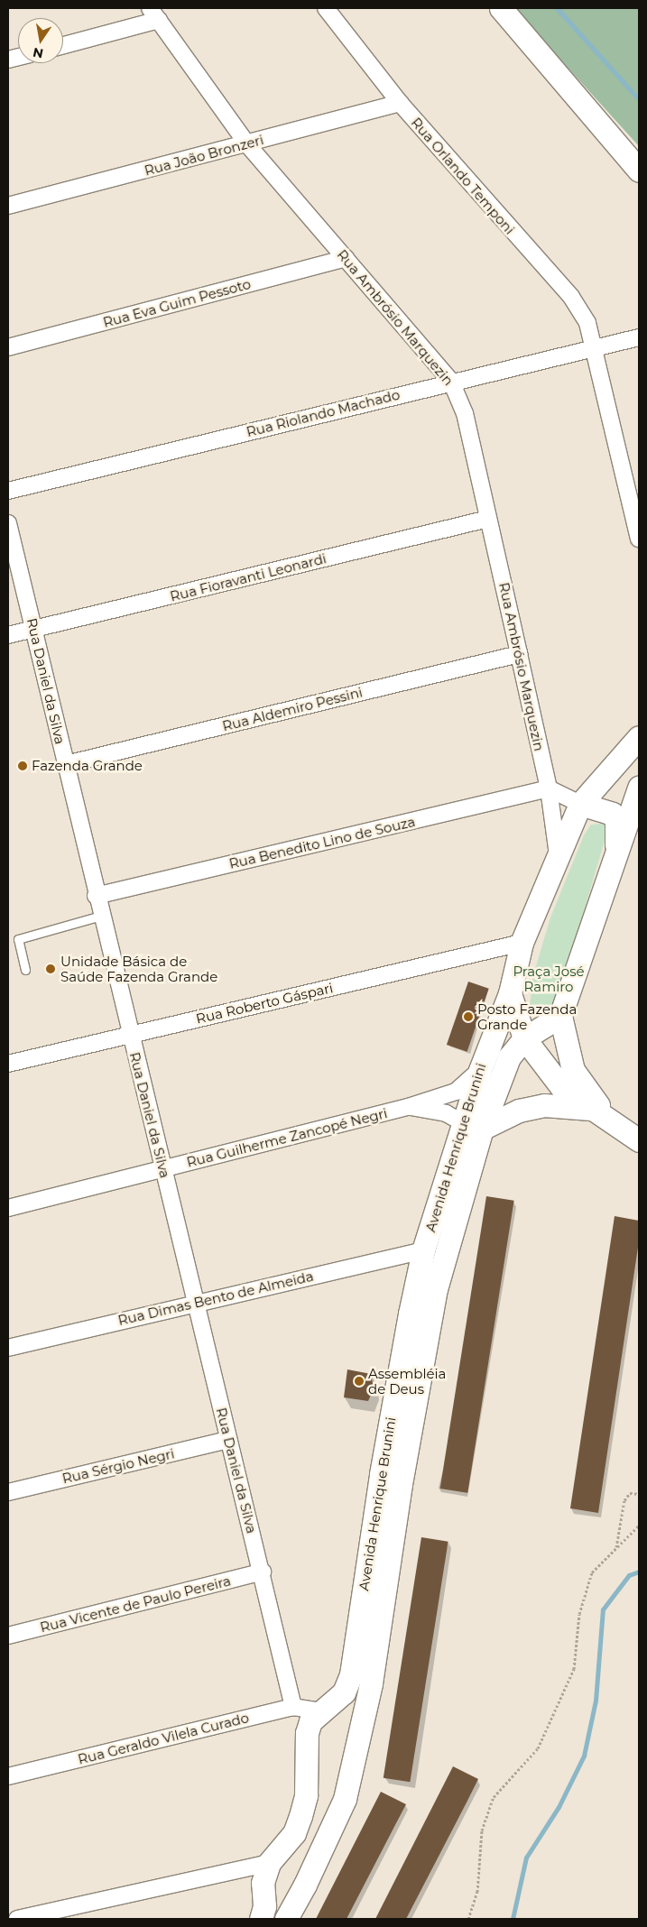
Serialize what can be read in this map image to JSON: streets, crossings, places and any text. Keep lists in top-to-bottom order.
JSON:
{
  "streets": {
    "main road": ["Avenida Henrique Brunini"],
    "street": [
      "Rua João Bronzeri",
      "Rua Orlando Temponi",
      "Rua Eva Guim Pessoto",
      "Rua Ambrósio Marquezin",
      "Rua Riolando Machado",
      "Rua Fioravanti Leonardi",
      "Rua Daniel da Silva",
      "Rua Aldemiro Pessini",
      "Rua Benedito Lino de Souza",
      "Rua Roberto Gáspari",
      "Rua Guilherme Zancopé Negri",
      "Rua Dimas Bento de Almeida",
      "Rua Sérgio Negri",
      "Rua Vicente de Paulo Pereira",
      "Rua Geraldo Vilela Curado"
    ]
  },
  "crossings": [
    ["Rua João Bronzeri", "Rua Orlando Temponi"],
    ["Rua João Bronzeri", "Rua Ambrósio Marquezin"],
    ["Rua Orlando Temponi", "Rua Riolando Machado"],
    ["Rua Eva Guim Pessoto", "Rua Ambrósio Marquezin"],
    ["Rua Ambrósio Marquezin", "Rua Riolando Machado"],
    ["Rua Ambrósio Marquezin", "Rua Fioravanti Leonardi"],
    ["Rua Ambrósio Marquezin", "Rua Aldemiro Pessini"],
    ["Rua Ambrósio Marquezin", "Rua Benedito Lino de Souza"],
    ["Rua Ambrósio Marquezin", "Avenida Henrique Brunini"],
    ["Rua Fioravanti Leonardi", "Rua Daniel da Silva"],
    ["Rua Daniel da Silva", "Rua Aldemiro Pessini"],
    ["Rua Daniel da Silva", "Rua Benedito Lino de Souza"],
    ["Rua Daniel da Silva", "Rua Roberto Gáspari"],
    ["Rua Daniel da Silva", "Rua Guilherme Zancopé Negri"],
    ["Rua Daniel da Silva", "Rua Dimas Bento de Almeida"],
    ["Rua Daniel da Silva", "Rua Sérgio Negri"],
    ["Rua Daniel da Silva", "Rua Vicente de Paulo Pereira"],
    ["Rua Daniel da Silva", "Rua Geraldo Vilela Curado"],
    ["Rua Roberto Gáspari", "Avenida Henrique Brunini"],
    ["Rua Guilherme Zancopé Negri", "Avenida Henrique Brunini"],
    ["Avenida Henrique Brunini", "Rua Dimas Bento de Almeida"],
    ["Avenida Henrique Brunini", "Rua Geraldo Vilela Curado"]
  ],
  "parks": ["Praça José Ramiro"],
  "places": [
    "Fazenda Grande",
    "Unidade Básica de Saúde Fazenda Grande",
    "Posto Fazenda Grande",
    "Assembléia de Deus"
  ],
  "north": "bottom"
}
